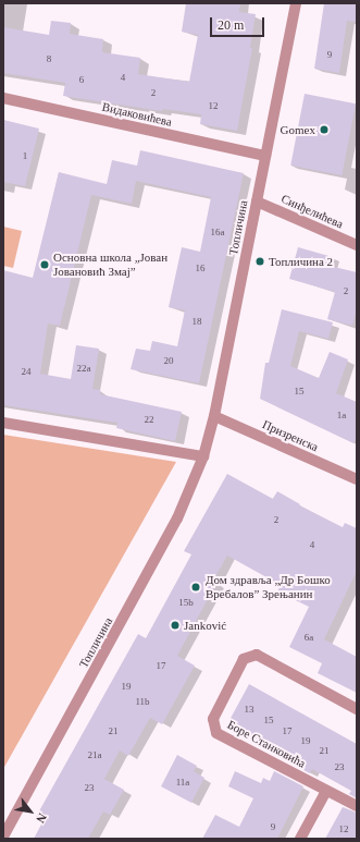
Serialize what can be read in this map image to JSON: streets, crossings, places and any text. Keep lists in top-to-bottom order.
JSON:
{
  "streets": {
    "street": [
      "Видаковићева",
      "Синђелићева",
      "Топличина",
      "Призренска",
      "Боре Станковића"
    ]
  },
  "crossings": [
    ["Видаковићева", "Топличина"],
    ["Синђелићева", "Топличина"],
    ["Топличина", "Призренска"]
  ],
  "places": [
    "Gomex",
    "Топличина 2",
    "Основна школа „Јован Јовановић Змај”",
    "Дом здравља „Др Бошко Вребалов” Зрењанин",
    "Janković"
  ],
  "house_numbers": [
    "9",
    "8",
    "4",
    "6",
    "2",
    "12",
    "1",
    "16a",
    "16",
    "2",
    "18",
    "20",
    "22a",
    "24",
    "15",
    "1a",
    "22",
    "2",
    "4",
    "15b",
    "6a",
    "17",
    "19",
    "11b",
    "13",
    "15",
    "21",
    "17",
    "19",
    "21",
    "21a",
    "23",
    "11a",
    "23",
    "9",
    "12"
  ],
  "scale_bar": "20 m",
  "north": "bottom right"
}
